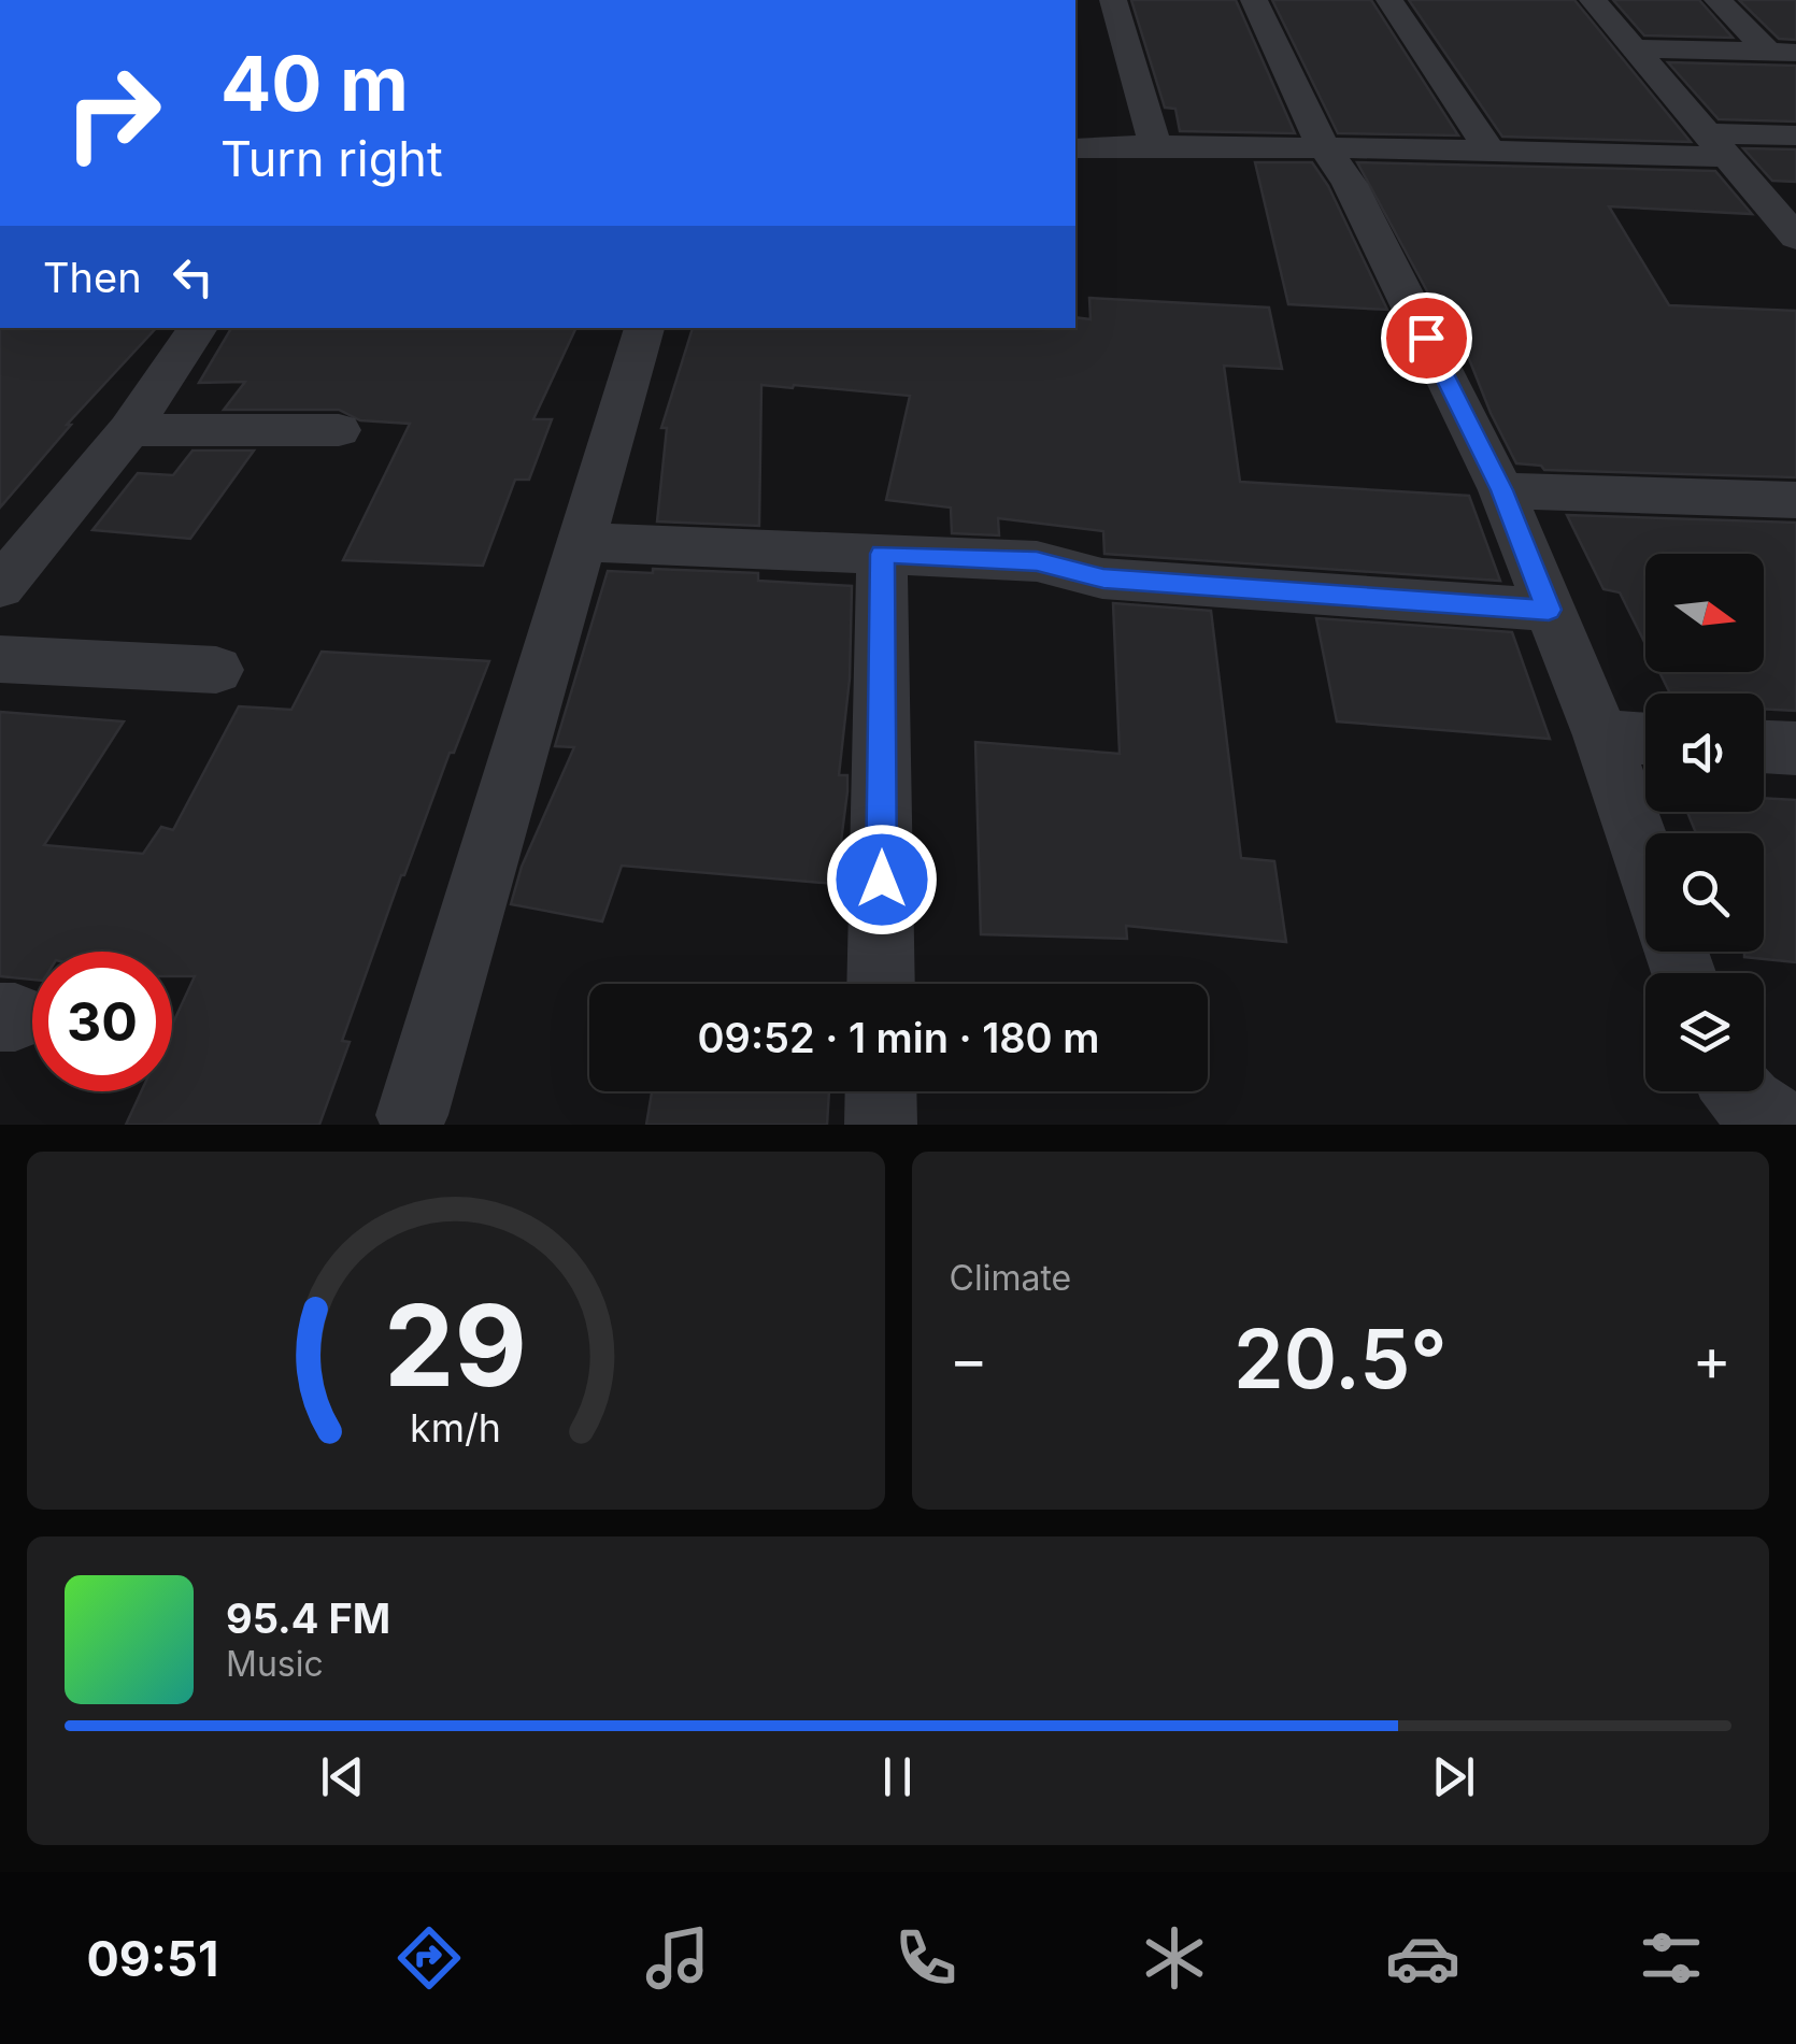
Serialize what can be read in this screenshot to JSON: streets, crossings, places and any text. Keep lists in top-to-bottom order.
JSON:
{
  "north": "right",
  "page": {
    "turn": ["40 m", "Turn right"],
    "then": "Then",
    "limit": "30",
    "trip": "09:52 · 1 min · 180 m",
    "tile": "Climate",
    "heat": ["−", "20.5°", "+"],
    "song": ["95.4 FM", "Music"],
    "tabs": "09:51",
    "gauge": ["29", "km/h"]
  }
}
